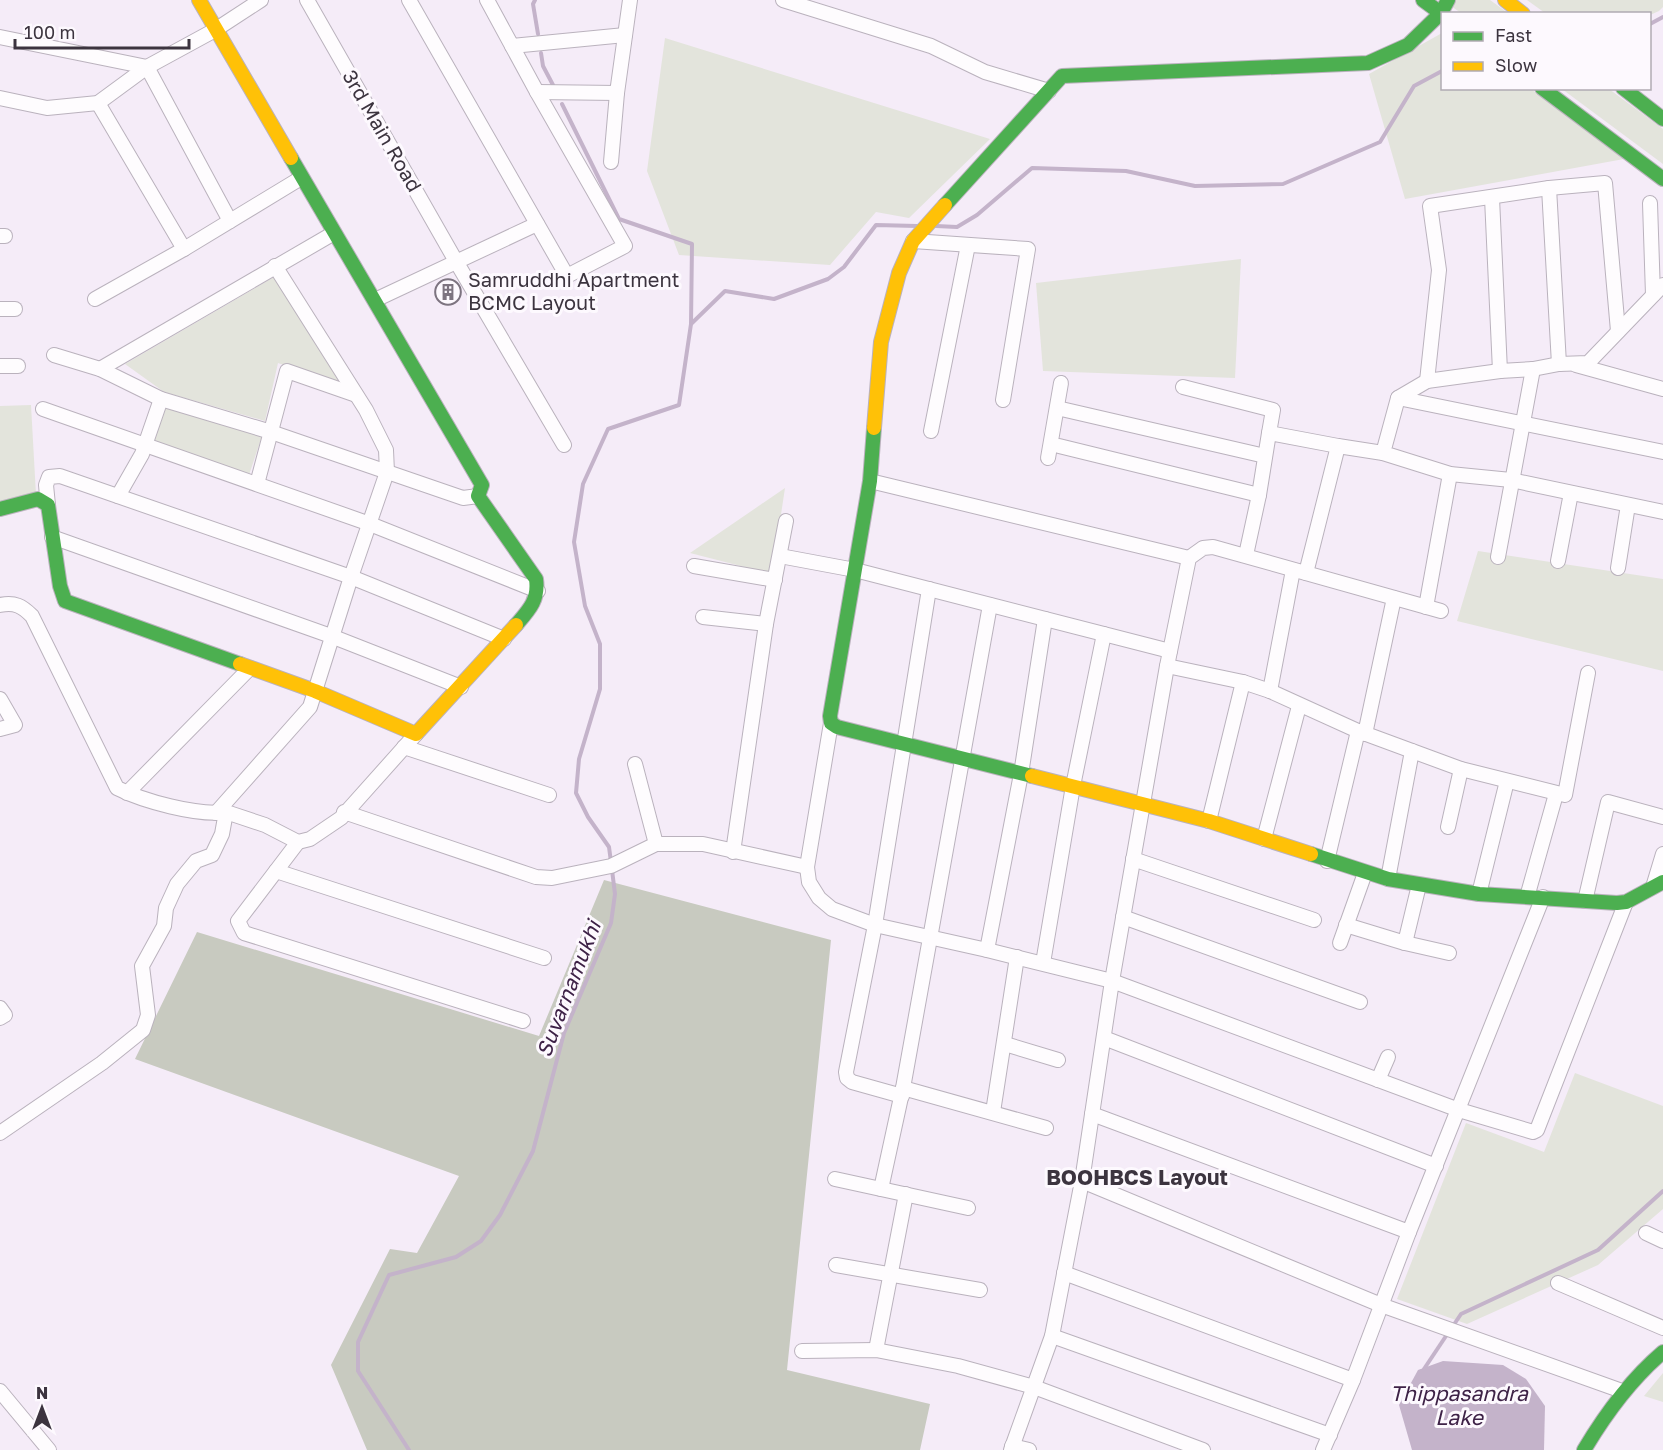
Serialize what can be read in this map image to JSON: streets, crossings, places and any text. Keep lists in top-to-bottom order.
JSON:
{
  "streets": {
    "street": ["3rd Main Road"]
  },
  "districts": ["BOOHBCS Layout"],
  "water": ["Suvarnamukhi", "Thippasandra Lake"],
  "places": {
    "building": ["Samruddhi Apartment BCMC Layout"]
  },
  "legend": ["Fast", "Slow"],
  "scale_bar": "100 m",
  "north": "top"
}
